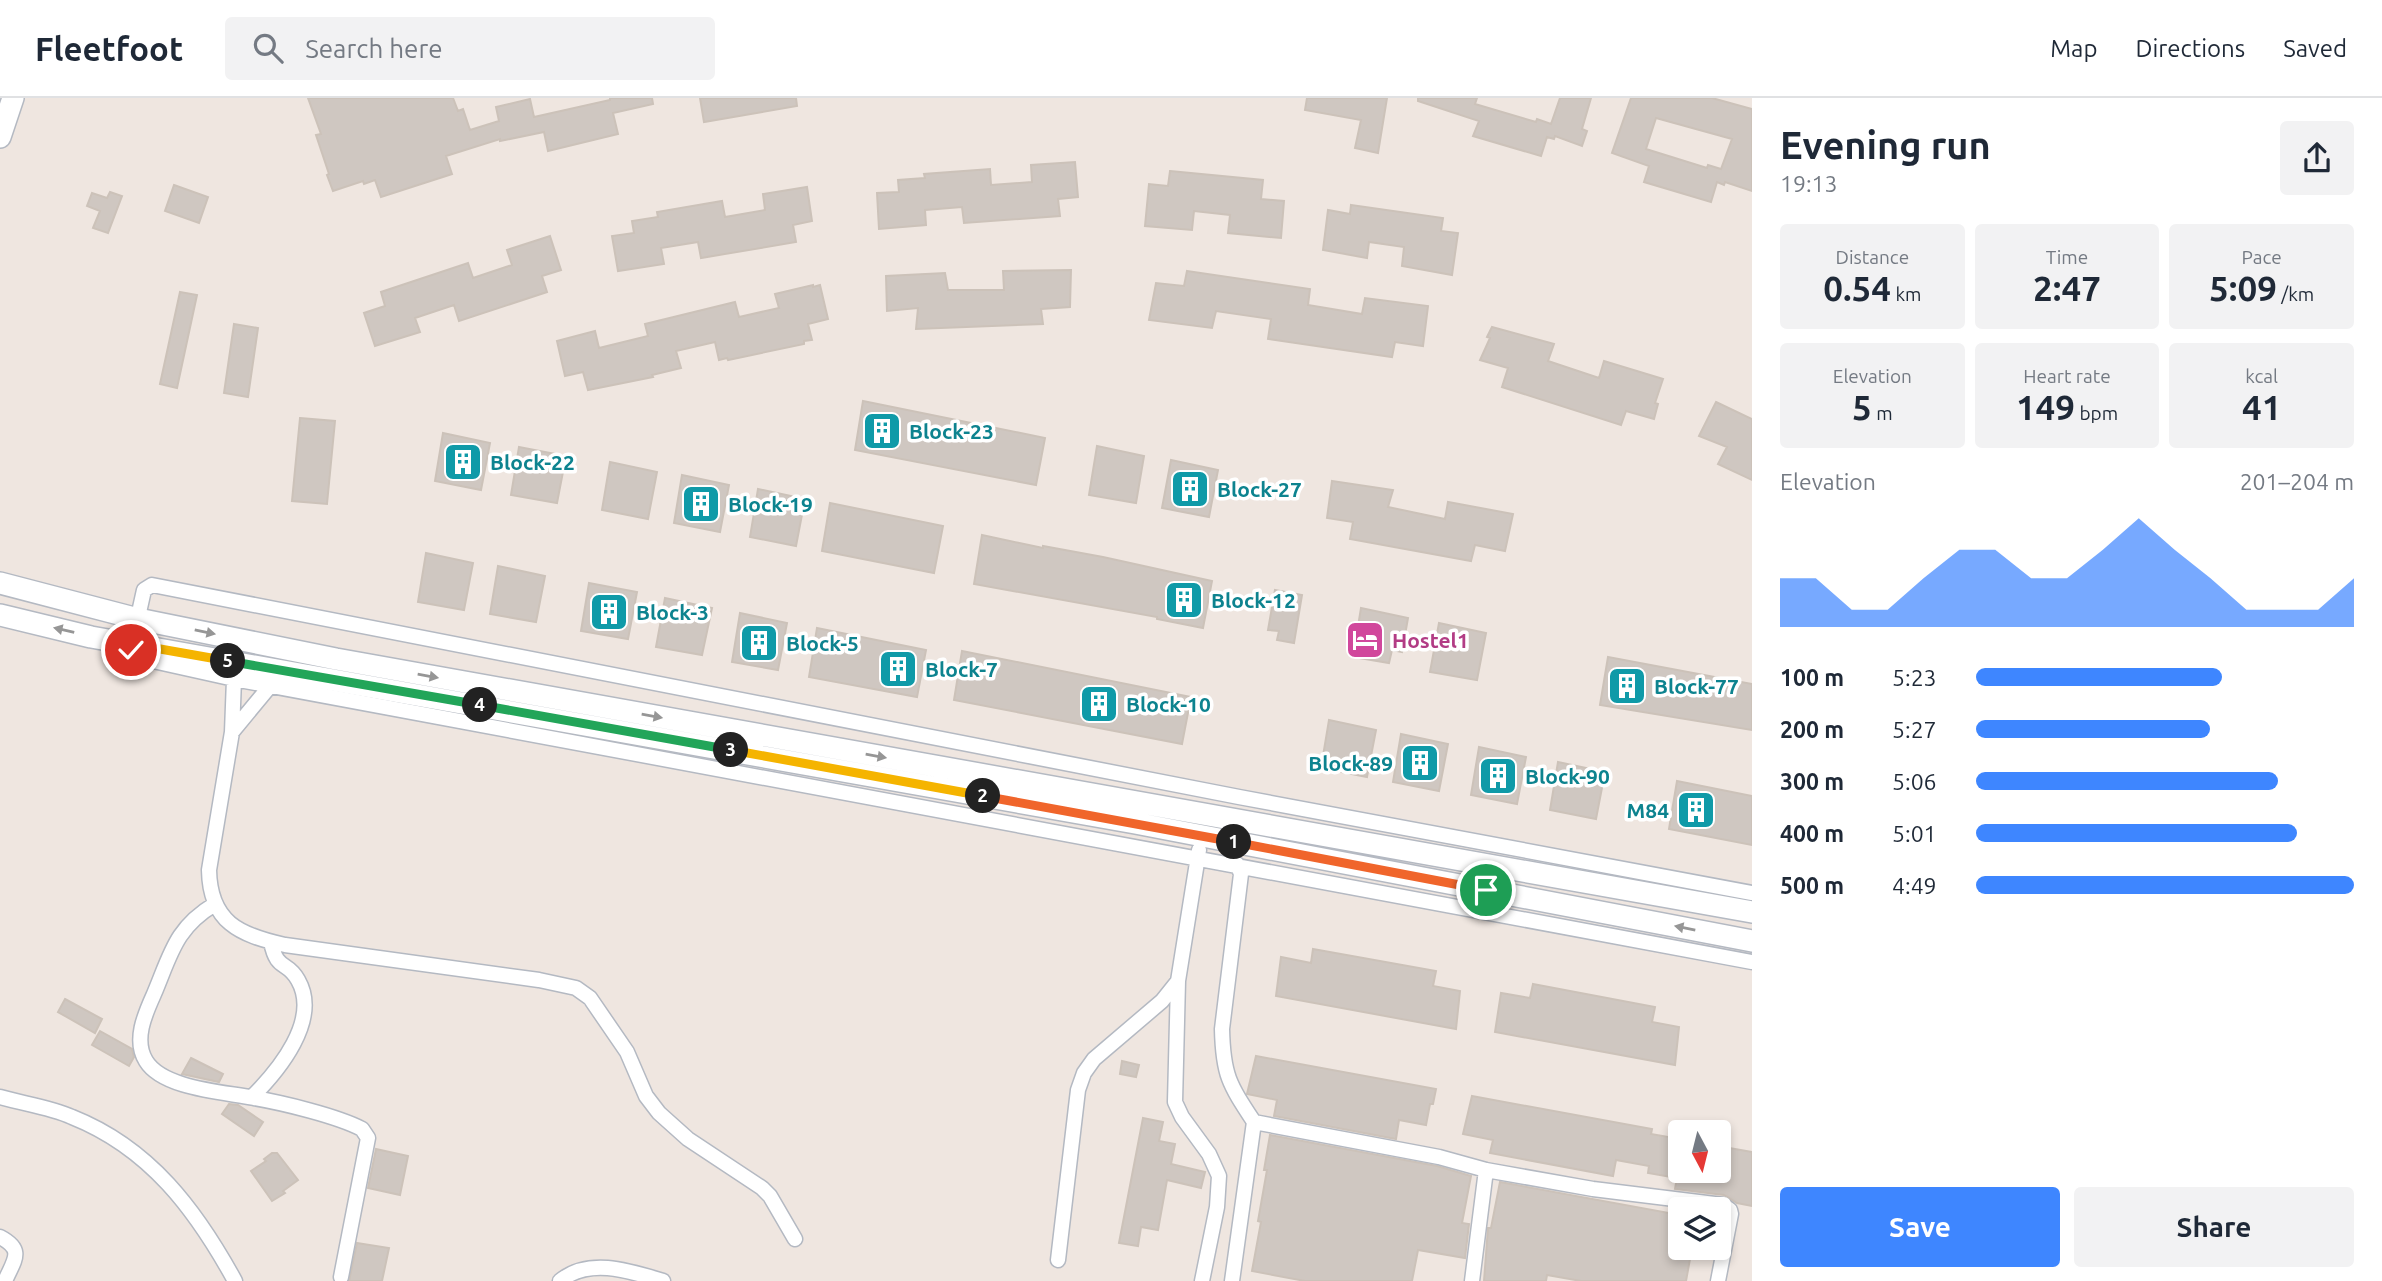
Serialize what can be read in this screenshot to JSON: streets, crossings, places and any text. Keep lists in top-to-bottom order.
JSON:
{
  "places": {
    "building": [
      "Block-23",
      "Block-22",
      "Block-27",
      "Block-19",
      "Block-12",
      "Block-3",
      "Block-5",
      "Block-7",
      "Block-77",
      "Block-10",
      "Block-89",
      "Block-90",
      "M84"
    ],
    "hotel": ["Hostel1"]
  },
  "north": "bottom",
  "page": {
    "header": "Fleetfoot",
    "search": "Search here",
    "nav": ["Map", "Directions", "Saved"],
    "heading": ["Evening run", "19:13"],
    "stats": [
      ["Distance", "0.54 km"],
      ["Time", "2:47"],
      ["Pace", "5:09 /km"],
      ["Elevation", "5 m"],
      ["Heart rate", "149 bpm"],
      ["kcal", "41"]
    ],
    "chart": ["Elevation", "201–204 m"],
    "pins": [
      "5",
      "4",
      "3",
      "2",
      "1"
    ],
    "list": [
      {
        "name": "100 m",
        "note": "5:23"
      },
      {
        "name": "200 m",
        "note": "5:27"
      },
      {
        "name": "300 m",
        "note": "5:06"
      },
      {
        "name": "400 m",
        "note": "5:01"
      },
      {
        "name": "500 m",
        "note": "4:49"
      }
    ],
    "buttons": ["Save", "Share"]
  }
}
